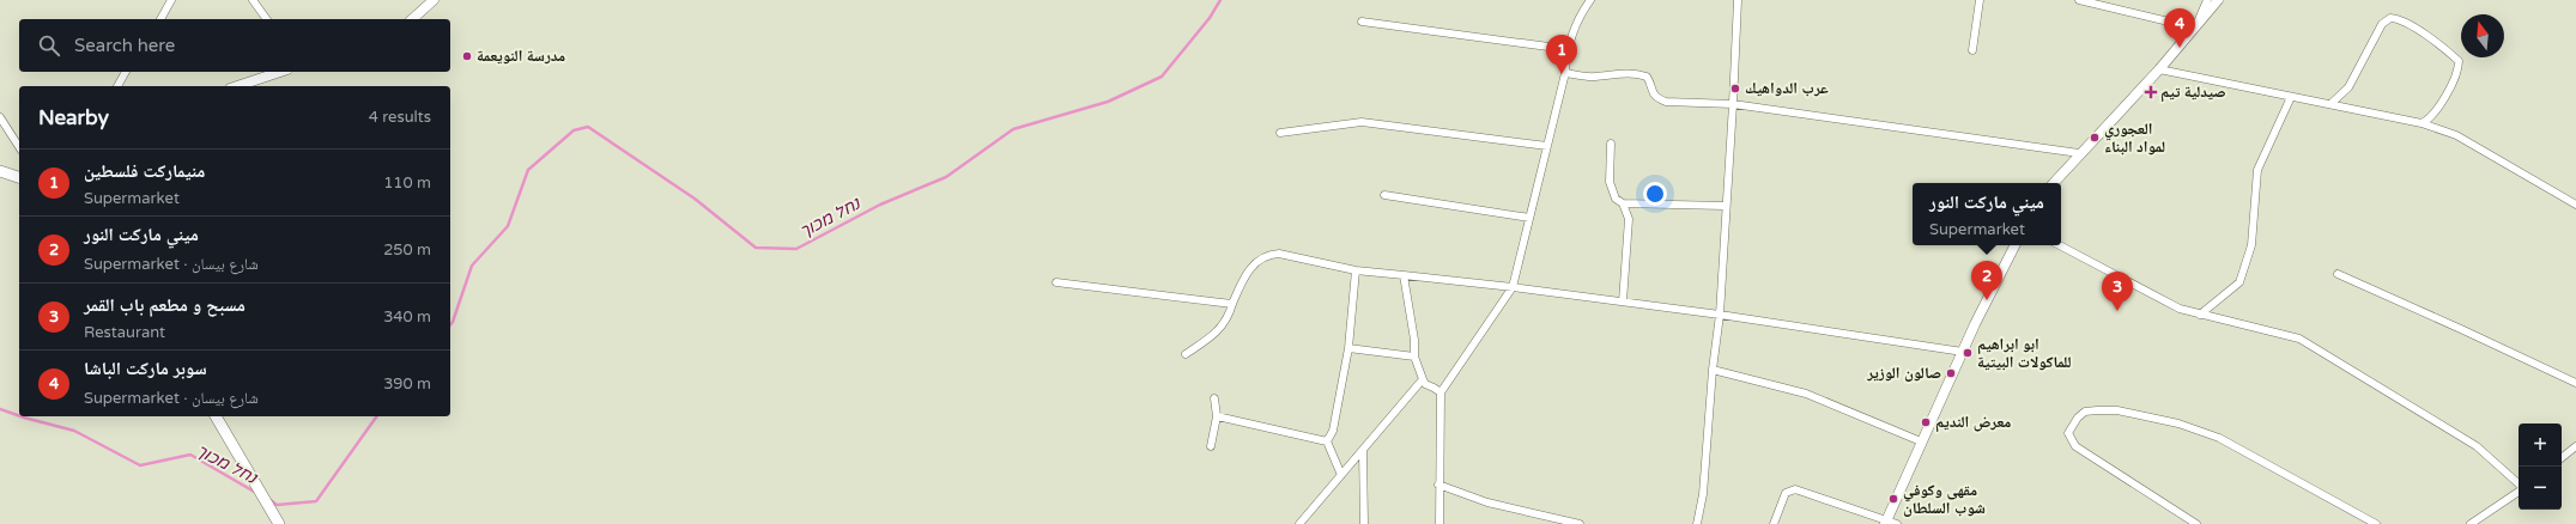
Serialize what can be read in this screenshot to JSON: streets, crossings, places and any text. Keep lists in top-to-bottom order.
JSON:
{
  "water": ["נחל מכוך"],
  "places": {
    "other": [
      "مدرسة النويعمة",
      "عرب الدواهيك",
      "العجوري لمواد البناء",
      "ابو ابراهيم للماكولات البيتية",
      "صالون الوزير",
      "معرض النديم",
      "مقهى وكوفي شوب السلطان"
    ],
    "health": ["صيدلية تيم"]
  },
  "north": "top",
  "page": {
    "pins": [
      "4",
      "1",
      "2",
      "3"
    ],
    "search": "Search here",
    "heading": ["Nearby", "4 results"],
    "list": [
      {
        "mark": "1",
        "name": "منيماركت فلسطين",
        "note": "Supermarket",
        "value": "110 m"
      },
      {
        "mark": "2",
        "name": "ميني ماركت النور",
        "note": "Supermarket · شارع بيسان",
        "value": "250 m"
      },
      {
        "mark": "3",
        "name": "مسبح و مطعم باب القمر",
        "note": "Restaurant",
        "value": "340 m"
      },
      {
        "mark": "4",
        "name": "سوبر ماركت الباشا",
        "note": "Supermarket · شارع بيسان",
        "value": "390 m"
      }
    ],
    "popup": ["ميني ماركت النور", "Supermarket"],
    "map_buttons": ["+", "−"]
  }
}
